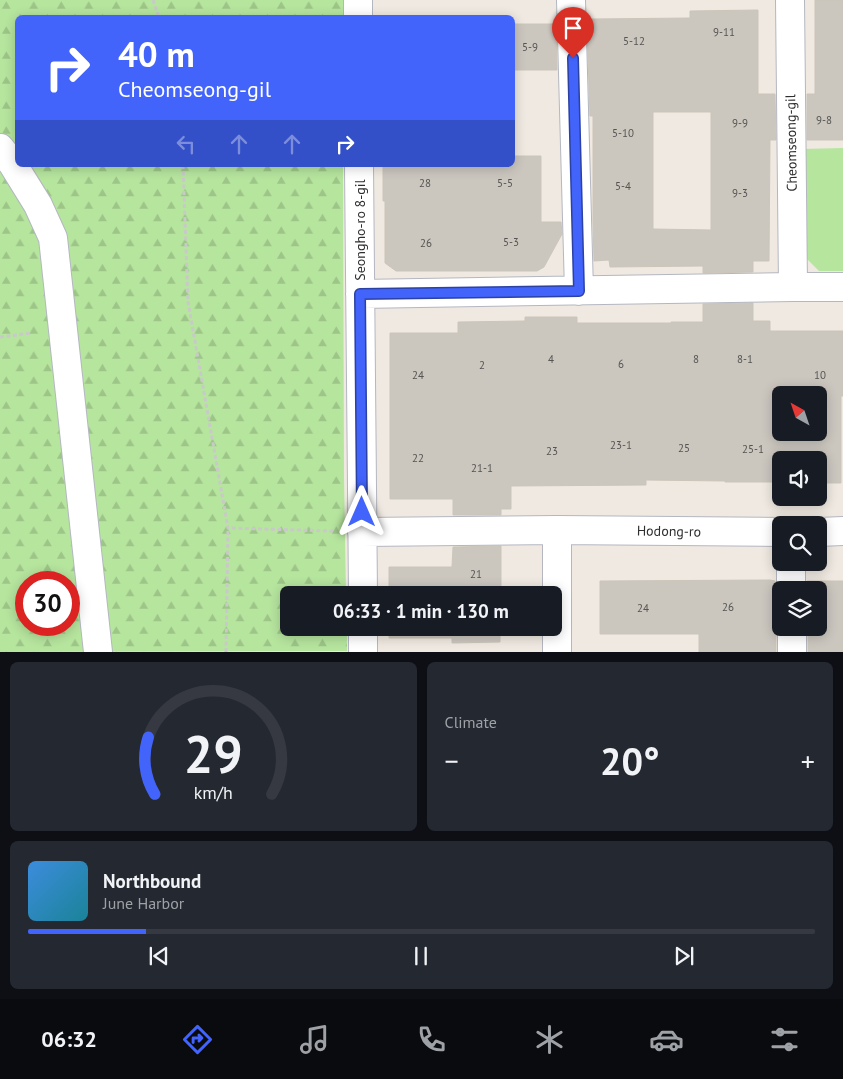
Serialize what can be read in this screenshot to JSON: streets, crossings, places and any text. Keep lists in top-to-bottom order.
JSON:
{
  "streets": {
    "street": ["Cheomseong-gil", "Seongho-ro 8-gil", "Hodong-ro"]
  },
  "crossings": [
    ["Seongho-ro 8-gil", "Hodong-ro"]
  ],
  "house_numbers": [
    "9-11",
    "5-12",
    "5-9",
    "9-8",
    "9-9",
    "5-10",
    "28",
    "5-5",
    "5-4",
    "9-3",
    "5-3",
    "26",
    "4",
    "8",
    "8-1",
    "6",
    "2",
    "24",
    "10",
    "23-1",
    "25",
    "25-1",
    "23",
    "22",
    "21-1",
    "21",
    "26",
    "24"
  ],
  "north": "top left",
  "page": {
    "turn": ["40 m", "Cheomseong-gil"],
    "limit": "30",
    "trip": "06:33 · 1 min · 130 m",
    "tile": "Climate",
    "heat": ["−", "20°", "+"],
    "song": ["Northbound", "June Harbor"],
    "tabs": "06:32",
    "gauge": ["29", "km/h"]
  }
}
